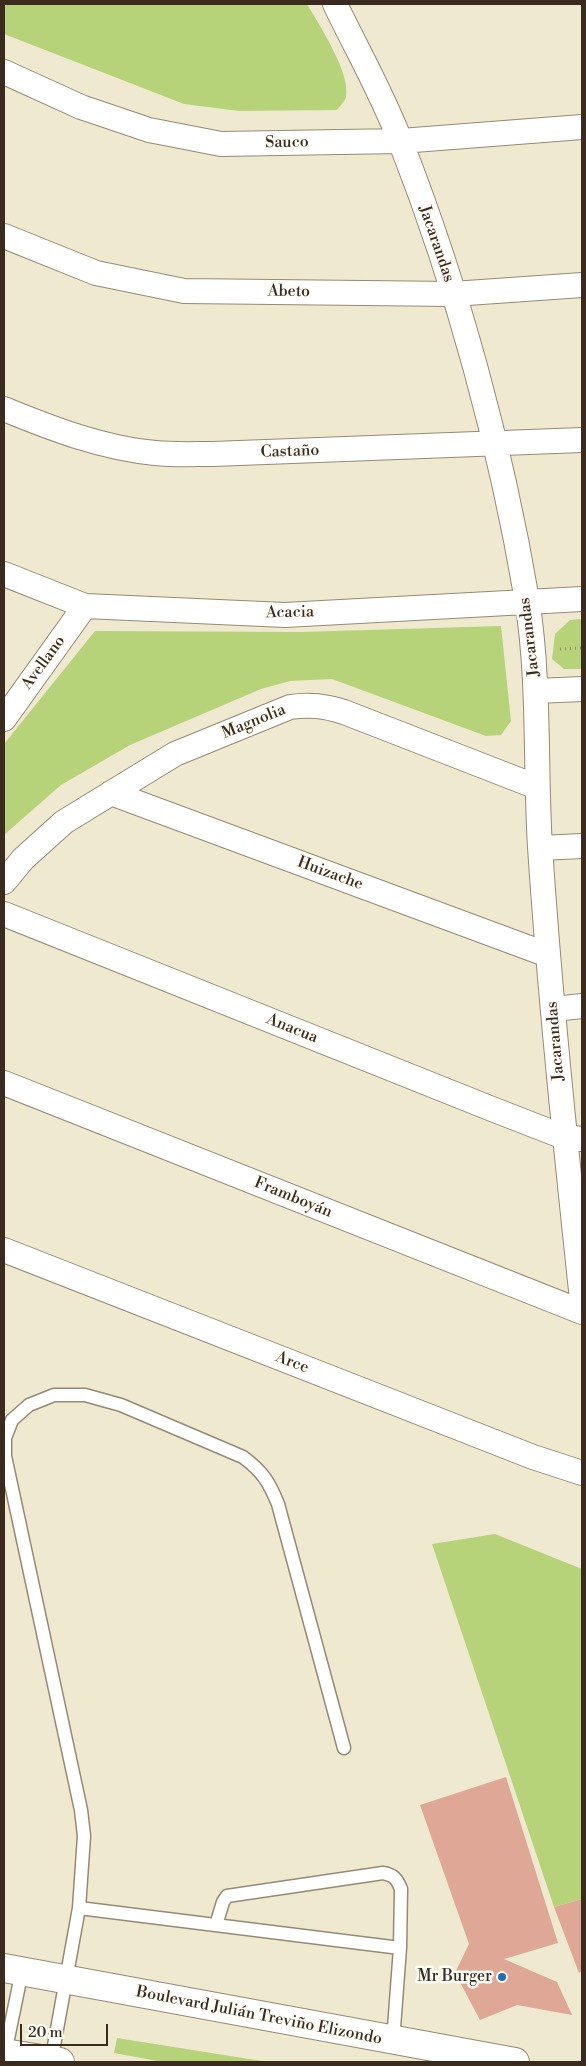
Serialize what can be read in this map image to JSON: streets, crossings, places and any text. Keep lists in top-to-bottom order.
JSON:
{
  "streets": {
    "main road": ["Boulevard Julián Treviño Elizondo"],
    "street": [
      "Sauco",
      "Jacarandas",
      "Abeto",
      "Castaño",
      "Acacia",
      "Avellano",
      "Magnolia",
      "Huizache",
      "Anacua",
      "Framboyán",
      "Arce"
    ]
  },
  "crossings": [
    ["Sauco", "Jacarandas"],
    ["Jacarandas", "Abeto"],
    ["Jacarandas", "Castaño"],
    ["Jacarandas", "Acacia"],
    ["Jacarandas", "Magnolia"],
    ["Jacarandas", "Huizache"],
    ["Jacarandas", "Anacua"],
    ["Acacia", "Avellano"],
    ["Magnolia", "Huizache"]
  ],
  "places": ["Mr Burger"],
  "scale_bar": "20 m"
}
